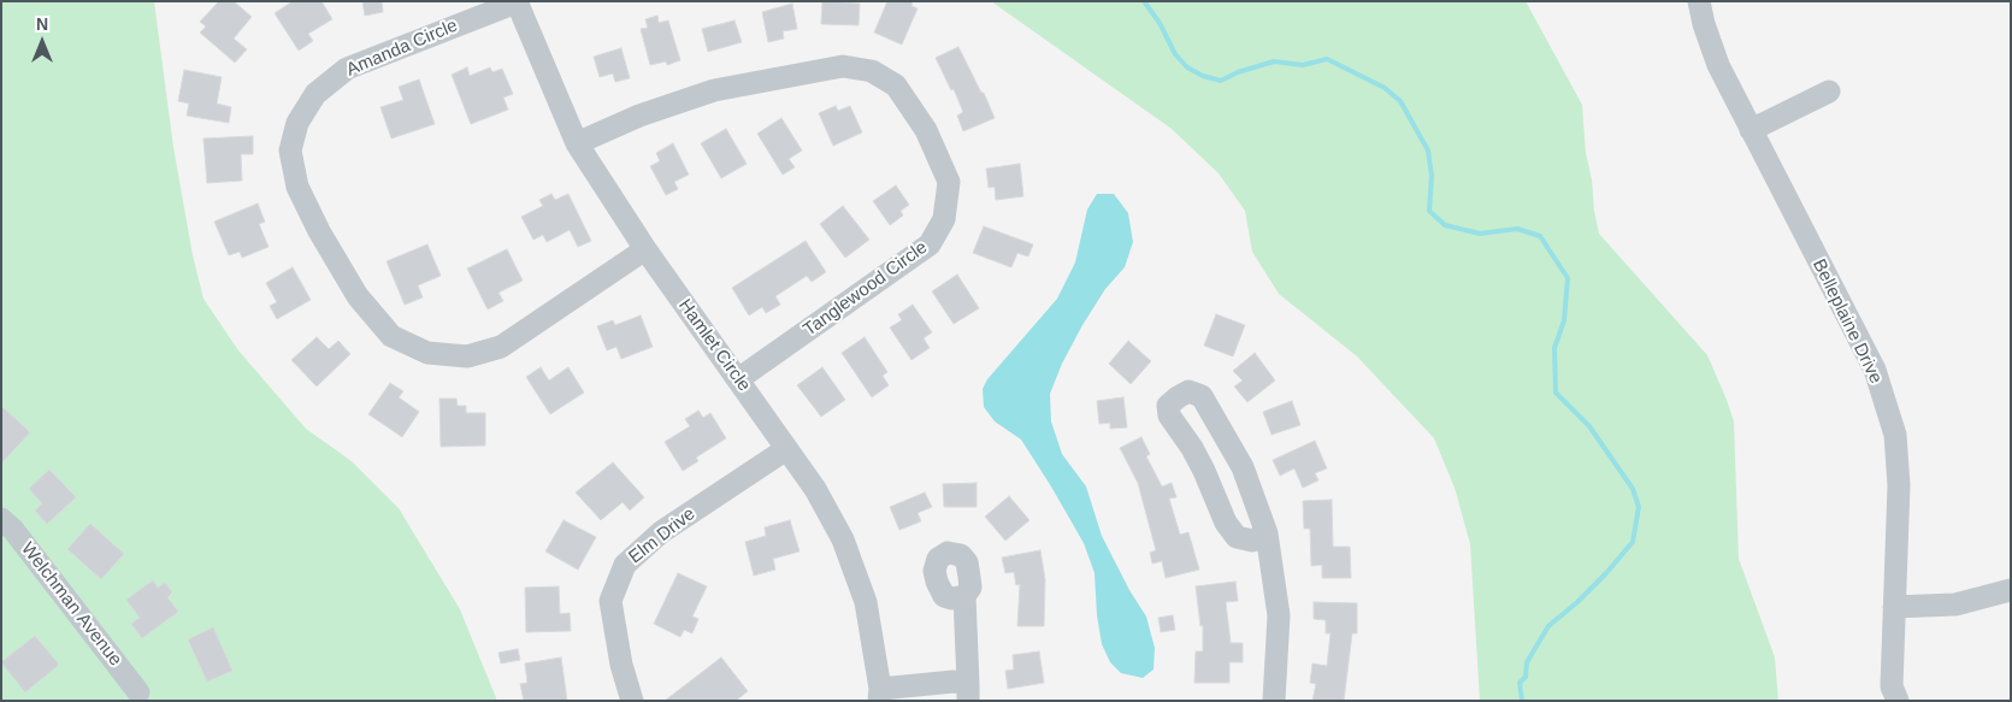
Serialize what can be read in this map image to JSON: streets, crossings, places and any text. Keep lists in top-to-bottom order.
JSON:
{
  "streets": {
    "street": [
      "Amanda Circle",
      "Tanglewood Circle",
      "Belleplaine Drive",
      "Hamlet Circle",
      "Elm Drive",
      "Welchman Avenue"
    ]
  },
  "crossings": [
    ["Amanda Circle", "Hamlet Circle"],
    ["Tanglewood Circle", "Hamlet Circle"],
    ["Hamlet Circle", "Elm Drive"]
  ],
  "north": "top"
}
